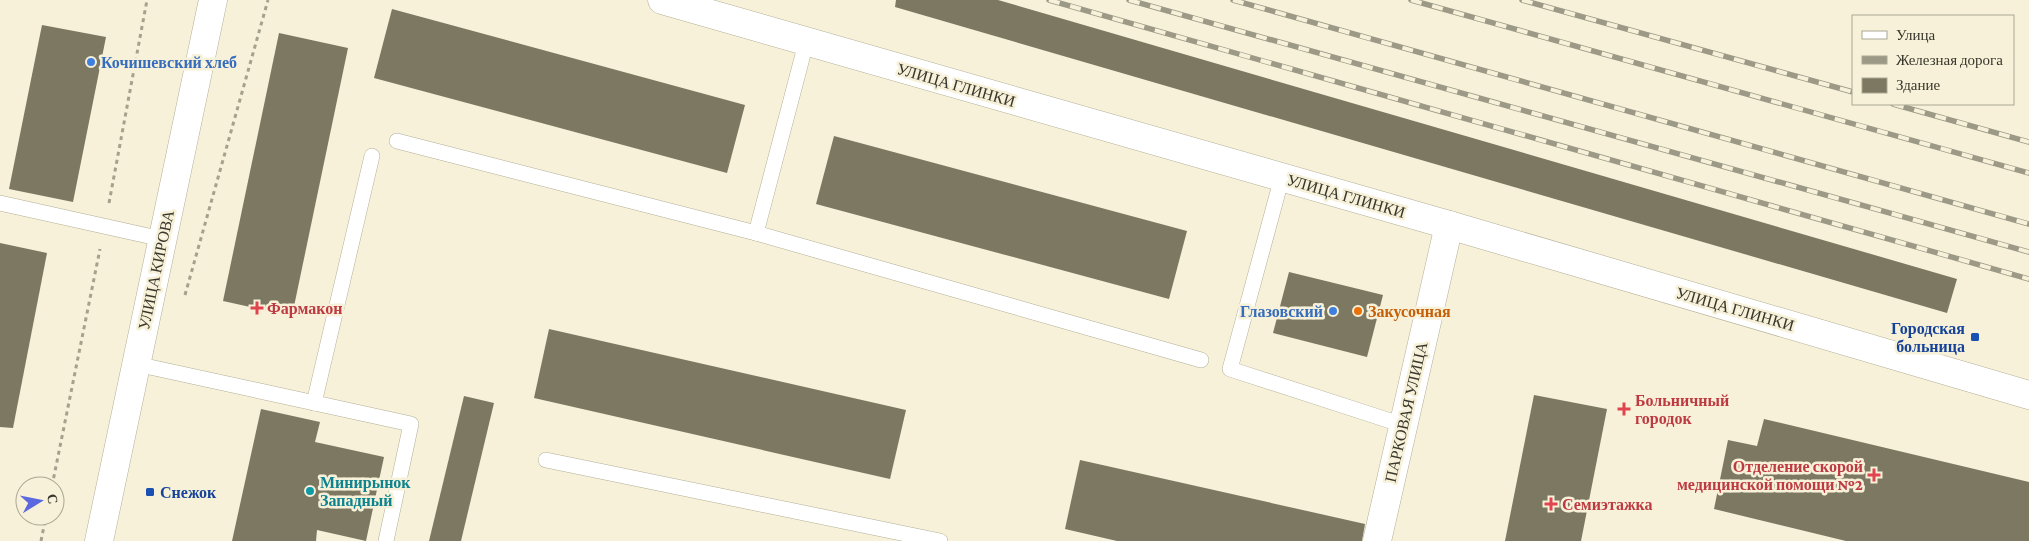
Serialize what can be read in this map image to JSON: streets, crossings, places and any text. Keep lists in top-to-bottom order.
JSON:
{
  "streets": {
    "street": ["УЛИЦА ГЛИНКИ", "УЛИЦА КИРОВА", "ПАРКОВАЯ УЛИЦА"]
  },
  "crossings": [
    ["УЛИЦА ГЛИНКИ", "ПАРКОВАЯ УЛИЦА"]
  ],
  "places": {
    "other": [
      "Кочишевский хлеб",
      "Глазовский",
      "Закусочная",
      "Минирынок Западный"
    ],
    "health": [
      "Фармакон",
      "Больничный городок",
      "Отделение скорой медицинской помощи №2",
      "Семиэтажка"
    ],
    "transit": ["Городская больница", "Снежок"]
  },
  "legend": ["Улица", "Железная дорога", "Здание"],
  "north": "right"
}
